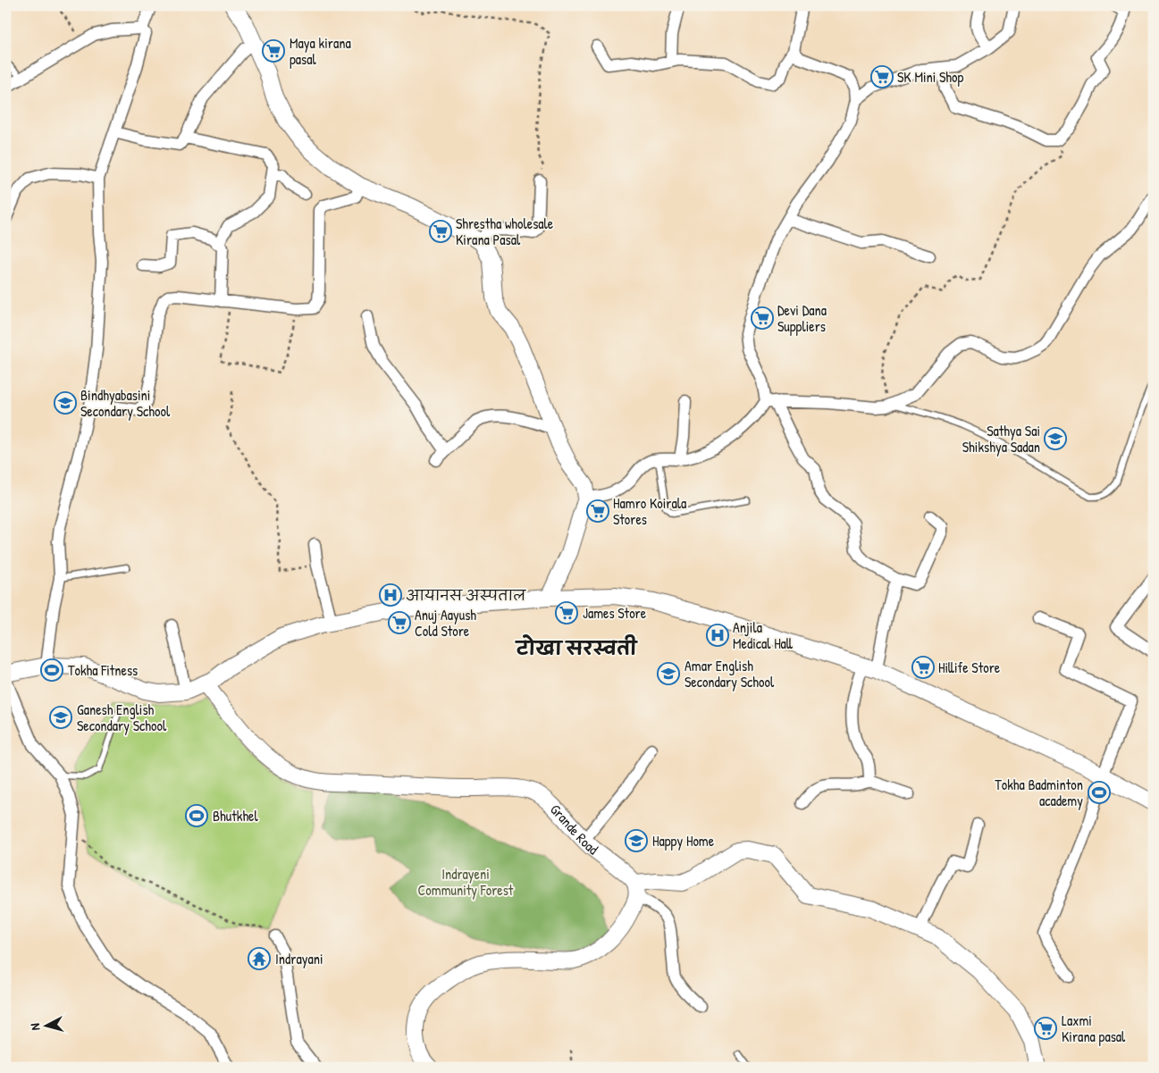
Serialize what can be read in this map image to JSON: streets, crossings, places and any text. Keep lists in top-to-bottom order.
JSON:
{
  "streets": {
    "street": ["Grande Road"]
  },
  "districts": ["टोखा सरस्वती"],
  "parks": ["Indrayeni Community Forest"],
  "places": {
    "supermarket": [
      "Maya kirana pasal",
      "SK Mini Shop",
      "Shrestha wholesale Kirana Pasal",
      "Devi Dana Suppliers",
      "Hamro Koirala Stores",
      "James Store",
      "Anuj Aayush Cold Store",
      "Hillife Store",
      "Laxmi Kirana pasal"
    ],
    "school or university": [
      "Bindhyabasini Secondary School",
      "Sathya Sai Shikshya Sadan",
      "Amar English Secondary School",
      "Ganesh English Secondary School",
      "Happy Home"
    ],
    "hospital": ["आयानस अस्पताल", "Anjila Medical Hall"],
    "sports": ["Tokha Fitness", "Tokha Badminton academy", "Bhutkhel"],
    "temple": ["Indrayani"]
  },
  "north": "left"
}
